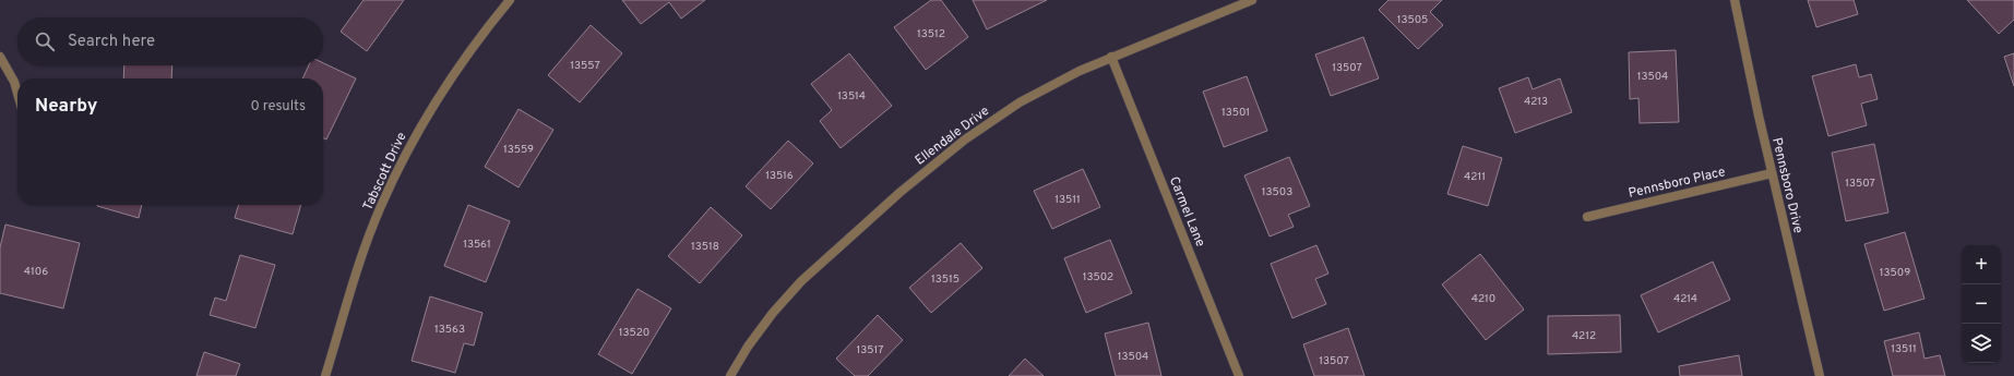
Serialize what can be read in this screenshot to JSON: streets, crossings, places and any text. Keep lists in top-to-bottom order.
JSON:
{
  "streets": {
    "street": [
      "Ellendale Drive",
      "Tabscott Drive",
      "Pennsboro Place",
      "Pennsboro Drive",
      "Carmel Lane"
    ]
  },
  "crossings": [
    ["Ellendale Drive", "Carmel Lane"],
    ["Pennsboro Place", "Pennsboro Drive"]
  ],
  "house_numbers": [
    "13505",
    "13512",
    "13557",
    "13507",
    "13504",
    "13514",
    "4213",
    "13501",
    "13559",
    "13516",
    "4211",
    "13507",
    "13503",
    "13511",
    "13561",
    "13518",
    "4106",
    "13509",
    "13502",
    "13515",
    "4210",
    "4214",
    "13563",
    "13520",
    "4212",
    "13511",
    "13517",
    "13504",
    "13507"
  ],
  "page": {
    "search": "Search here",
    "heading": ["Nearby", "0 results"],
    "map_buttons": ["+", "−"]
  }
}
